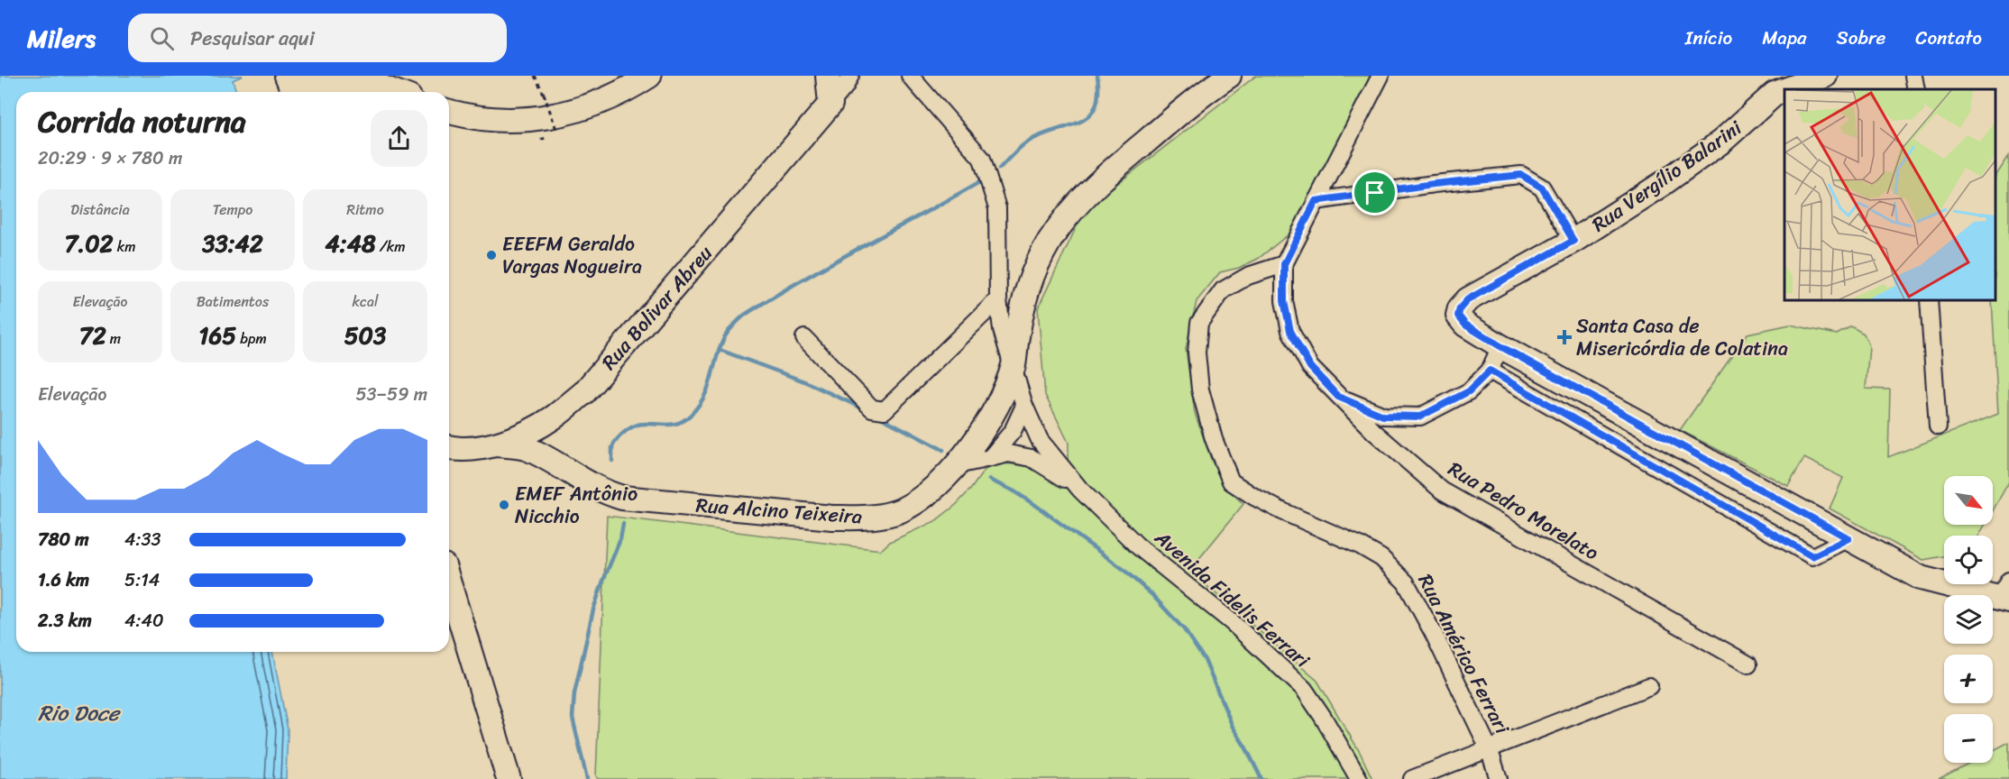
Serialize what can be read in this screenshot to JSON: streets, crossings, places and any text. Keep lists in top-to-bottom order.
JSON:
{
  "streets": {
    "main road": ["Rua Vergílio Balarini", "Rua Bolivar Abreu", "Rua Alcino Teixeira"],
    "street": ["Rua Pedro Morelato", "Avenida Fidelis Ferrari", "Rua Américo Ferrari"]
  },
  "crossings": [
    ["Rua Bolivar Abreu", "Rua Alcino Teixeira"],
    ["Rua Alcino Teixeira", "Avenida Fidelis Ferrari"],
    ["Rua Pedro Morelato", "Rua Américo Ferrari"]
  ],
  "water": ["Rio Doce"],
  "places": {
    "other": ["EEEFM Geraldo Vargas Nogueira", "EMEF Antônio Nicchio"],
    "health": ["Santa Casa de Misericórdia de Colatina"]
  },
  "north": "bottom right",
  "page": {
    "header": "Milers",
    "search": "Pesquisar aqui",
    "nav": [
      "Início",
      "Mapa",
      "Sobre",
      "Contato"
    ],
    "heading": ["Corrida noturna", "20:29 · 9 × 780 m"],
    "stats": [
      ["Distância", "7.02 km"],
      ["Tempo", "33:42"],
      ["Ritmo", "4:48 /km"],
      ["Elevação", "72 m"],
      ["Batimentos", "165 bpm"],
      ["kcal", "503"]
    ],
    "chart": ["Elevação", "53–59 m"],
    "map_buttons": ["+", "−"],
    "list": [
      {
        "name": "780 m",
        "note": "4:33"
      },
      {
        "name": "1.6 km",
        "note": "5:14"
      },
      {
        "name": "2.3 km",
        "note": "4:40"
      }
    ]
  }
}
